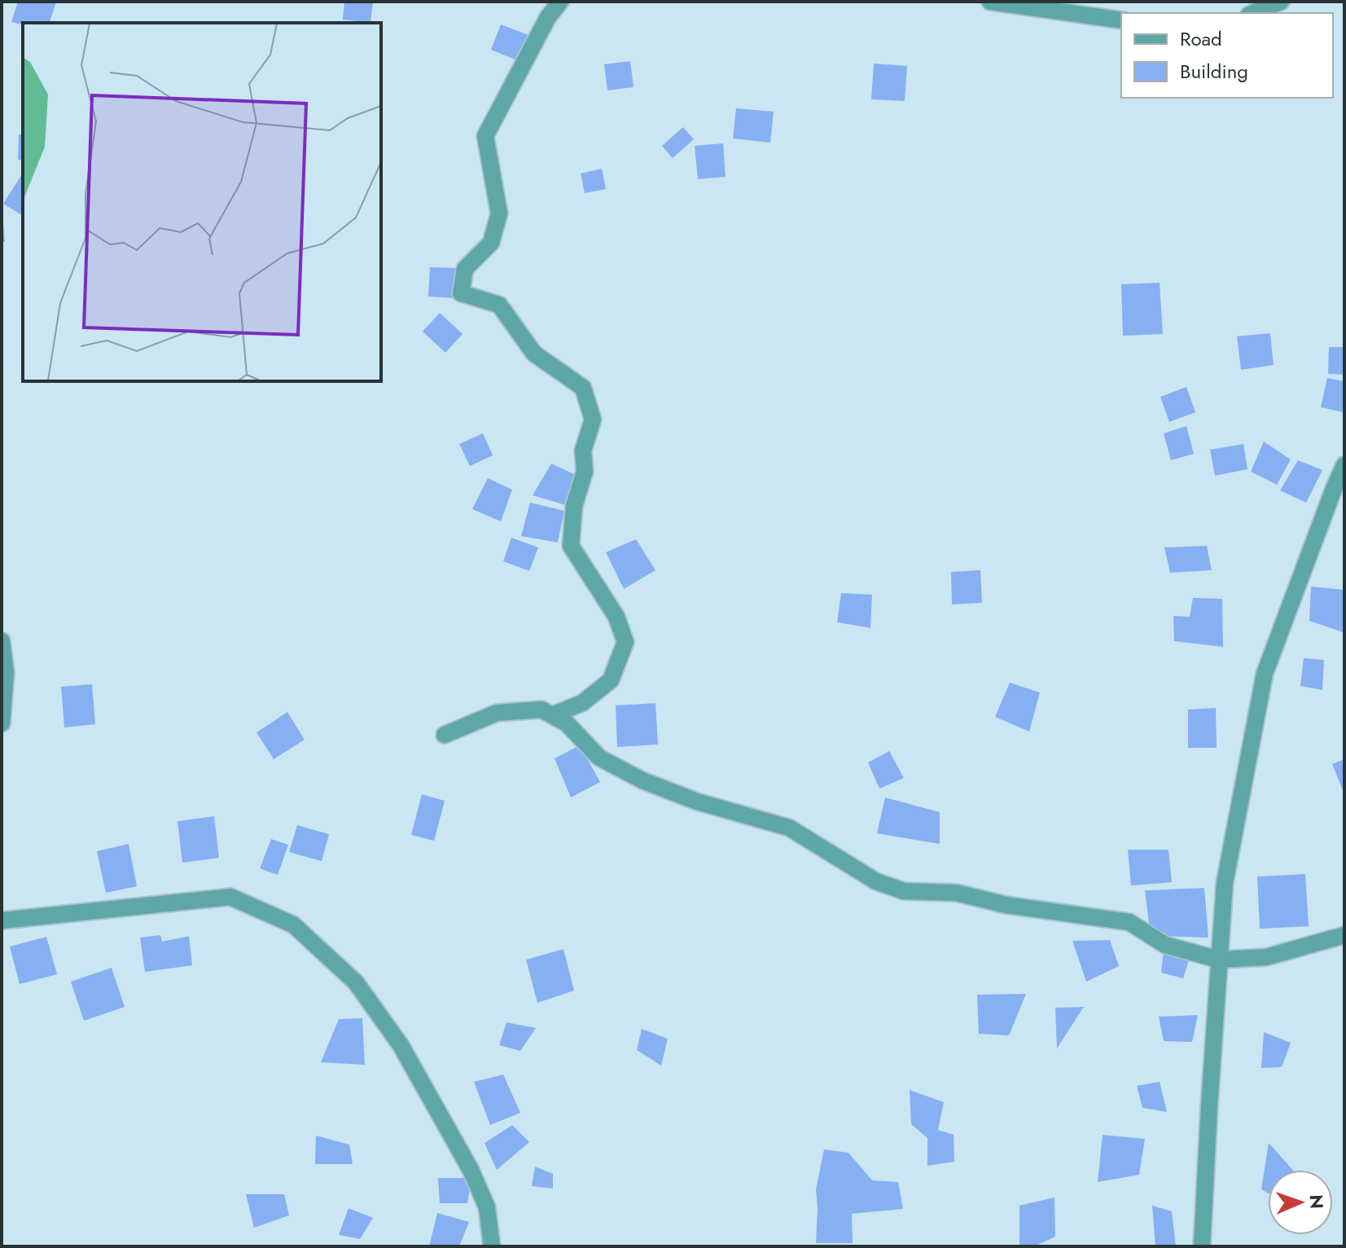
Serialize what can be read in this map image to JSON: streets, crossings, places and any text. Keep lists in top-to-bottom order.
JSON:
{
  "legend": ["Road", "Building"],
  "north": "right"
}
